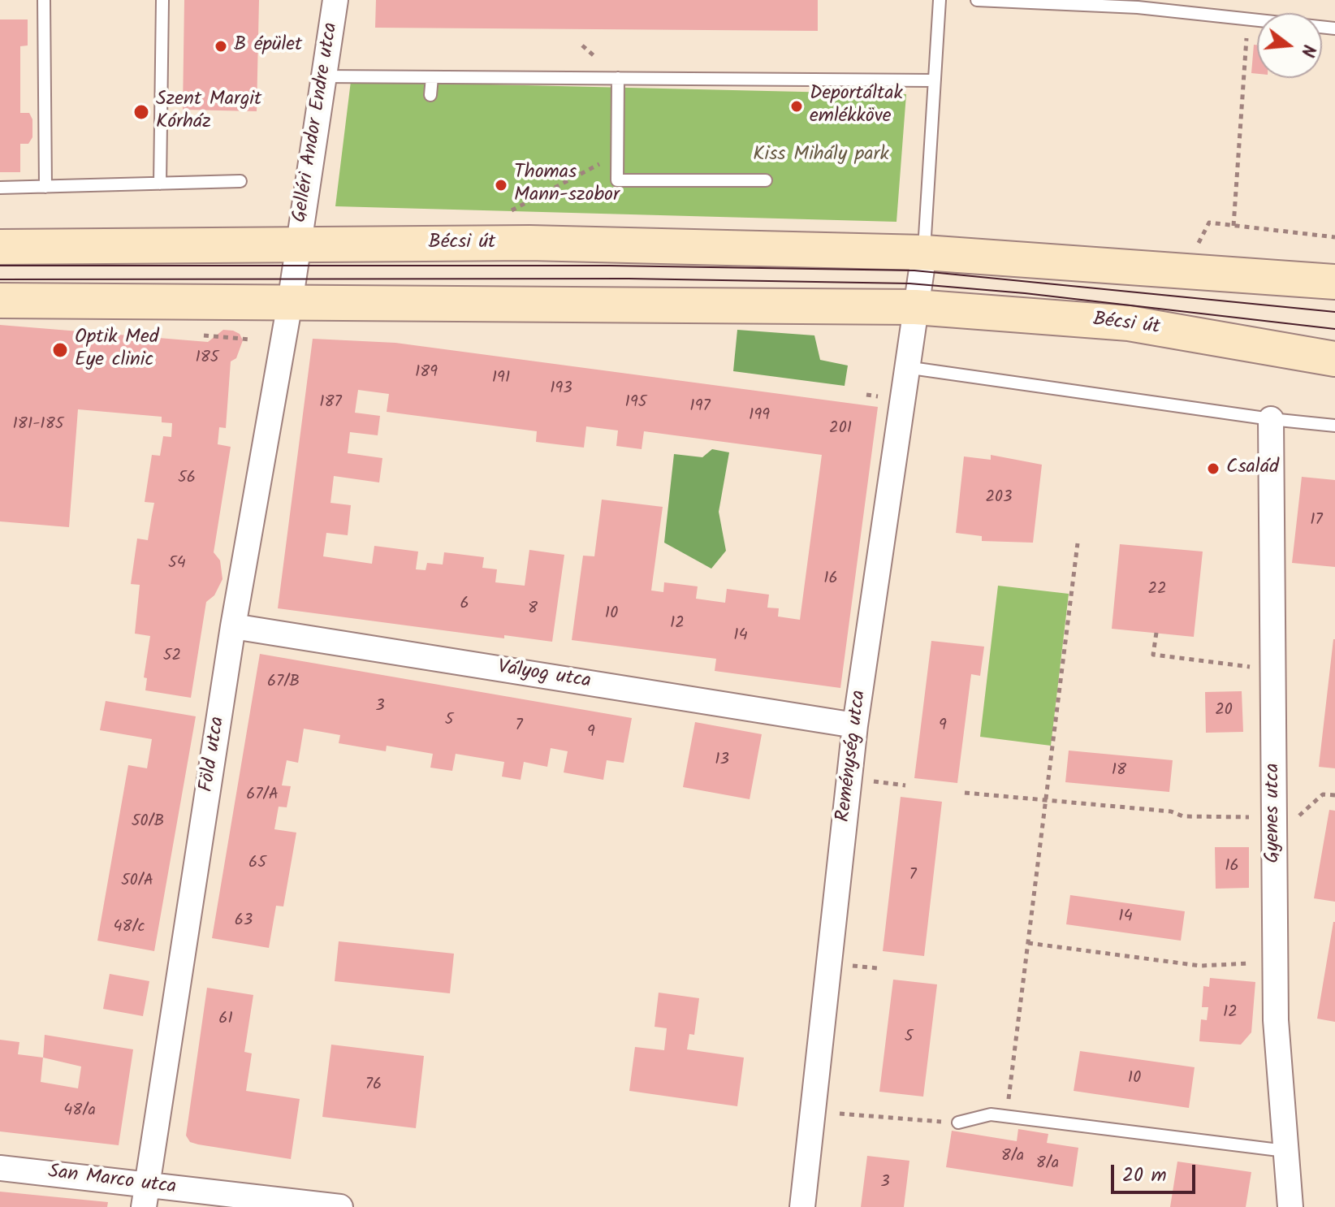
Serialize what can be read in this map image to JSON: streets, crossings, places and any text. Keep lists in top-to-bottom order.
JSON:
{
  "streets": {
    "main road": ["Bécsi út"],
    "street": [
      "Gelléri Andor Endre utca",
      "Vályog utca",
      "Föld utca",
      "Reménység utca",
      "Gyenes utca",
      "San Marco utca"
    ]
  },
  "crossings": [
    ["Gelléri Andor Endre utca", "Bécsi út"],
    ["Gelléri Andor Endre utca", "Föld utca"],
    ["Bécsi út", "Föld utca"],
    ["Bécsi út", "Reménység utca"],
    ["Vályog utca", "Föld utca"],
    ["Vályog utca", "Reménység utca"],
    ["Föld utca", "San Marco utca"]
  ],
  "parks": ["Kiss Mihály park"],
  "places": [
    "B épület",
    "Deportáltak emlékköve",
    "Szent Margit Kórház",
    "Thomas Mann-szobor",
    "Optik Med Eye clinic",
    "Család"
  ],
  "house_numbers": [
    "185",
    "189",
    "191",
    "193",
    "187",
    "195",
    "197",
    "199",
    "181-185",
    "201",
    "56",
    "203",
    "17",
    "54",
    "16",
    "22",
    "6",
    "8",
    "10",
    "12",
    "14",
    "52",
    "67/B",
    "3",
    "20",
    "5",
    "7",
    "9",
    "9",
    "13",
    "18",
    "67/A",
    "50/B",
    "65",
    "16",
    "7",
    "50/A",
    "14",
    "63",
    "48/c",
    "12",
    "61",
    "5",
    "10",
    "76",
    "48/a",
    "8/a",
    "8/a",
    "3"
  ],
  "scale_bar": "20 m",
  "north": "right"
}
